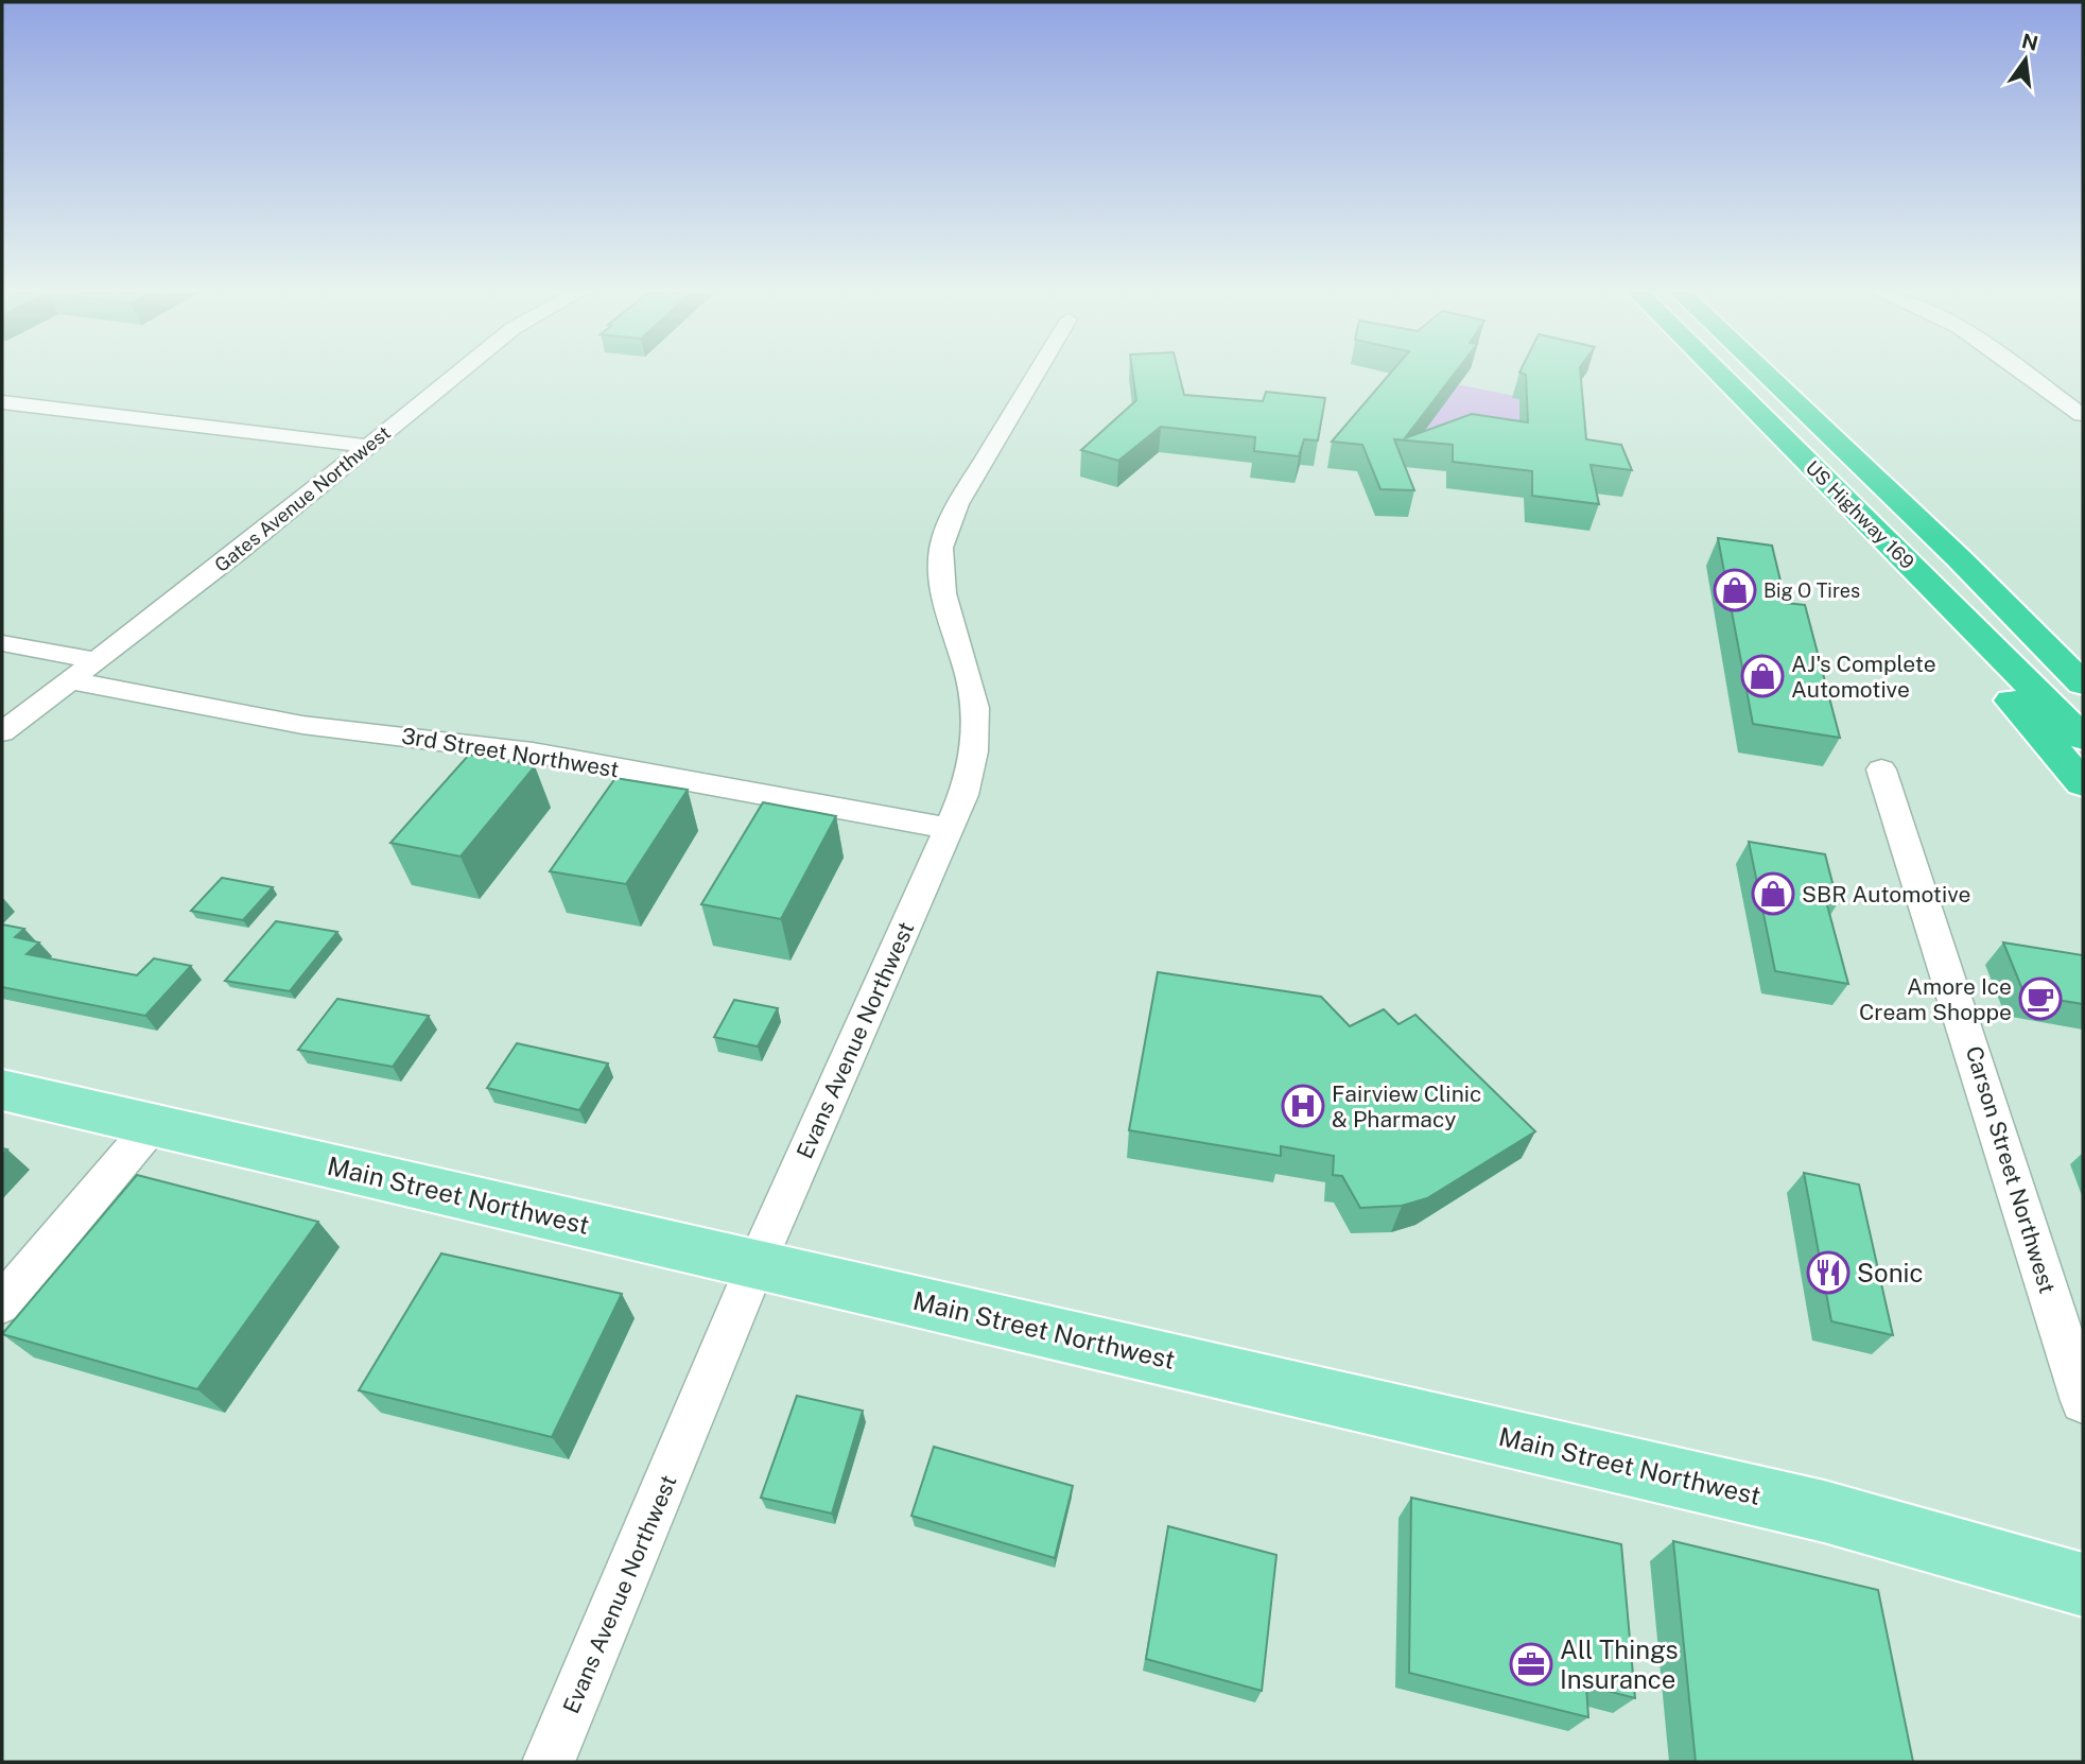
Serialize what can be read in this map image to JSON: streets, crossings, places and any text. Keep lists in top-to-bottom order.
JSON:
{
  "streets": {
    "highway": ["US Highway 169"],
    "main road": ["Main Street Northwest"],
    "street": [
      "Gates Avenue Northwest",
      "3rd Street Northwest",
      "Evans Avenue Northwest",
      "Carson Street Northwest"
    ]
  },
  "crossings": [
    ["Gates Avenue Northwest", "3rd Street Northwest"],
    ["3rd Street Northwest", "Evans Avenue Northwest"],
    ["Evans Avenue Northwest", "Main Street Northwest"]
  ],
  "places": {
    "shop": ["Big O Tires", "AJ's Complete Automotive", "SBR Automotive"],
    "cafe": ["Amore Ice Cream Shoppe"],
    "hospital": ["Fairview Clinic & Pharmacy"],
    "restaurant": ["Sonic"],
    "office": ["All Things Insurance"]
  },
  "north": "top"
}
